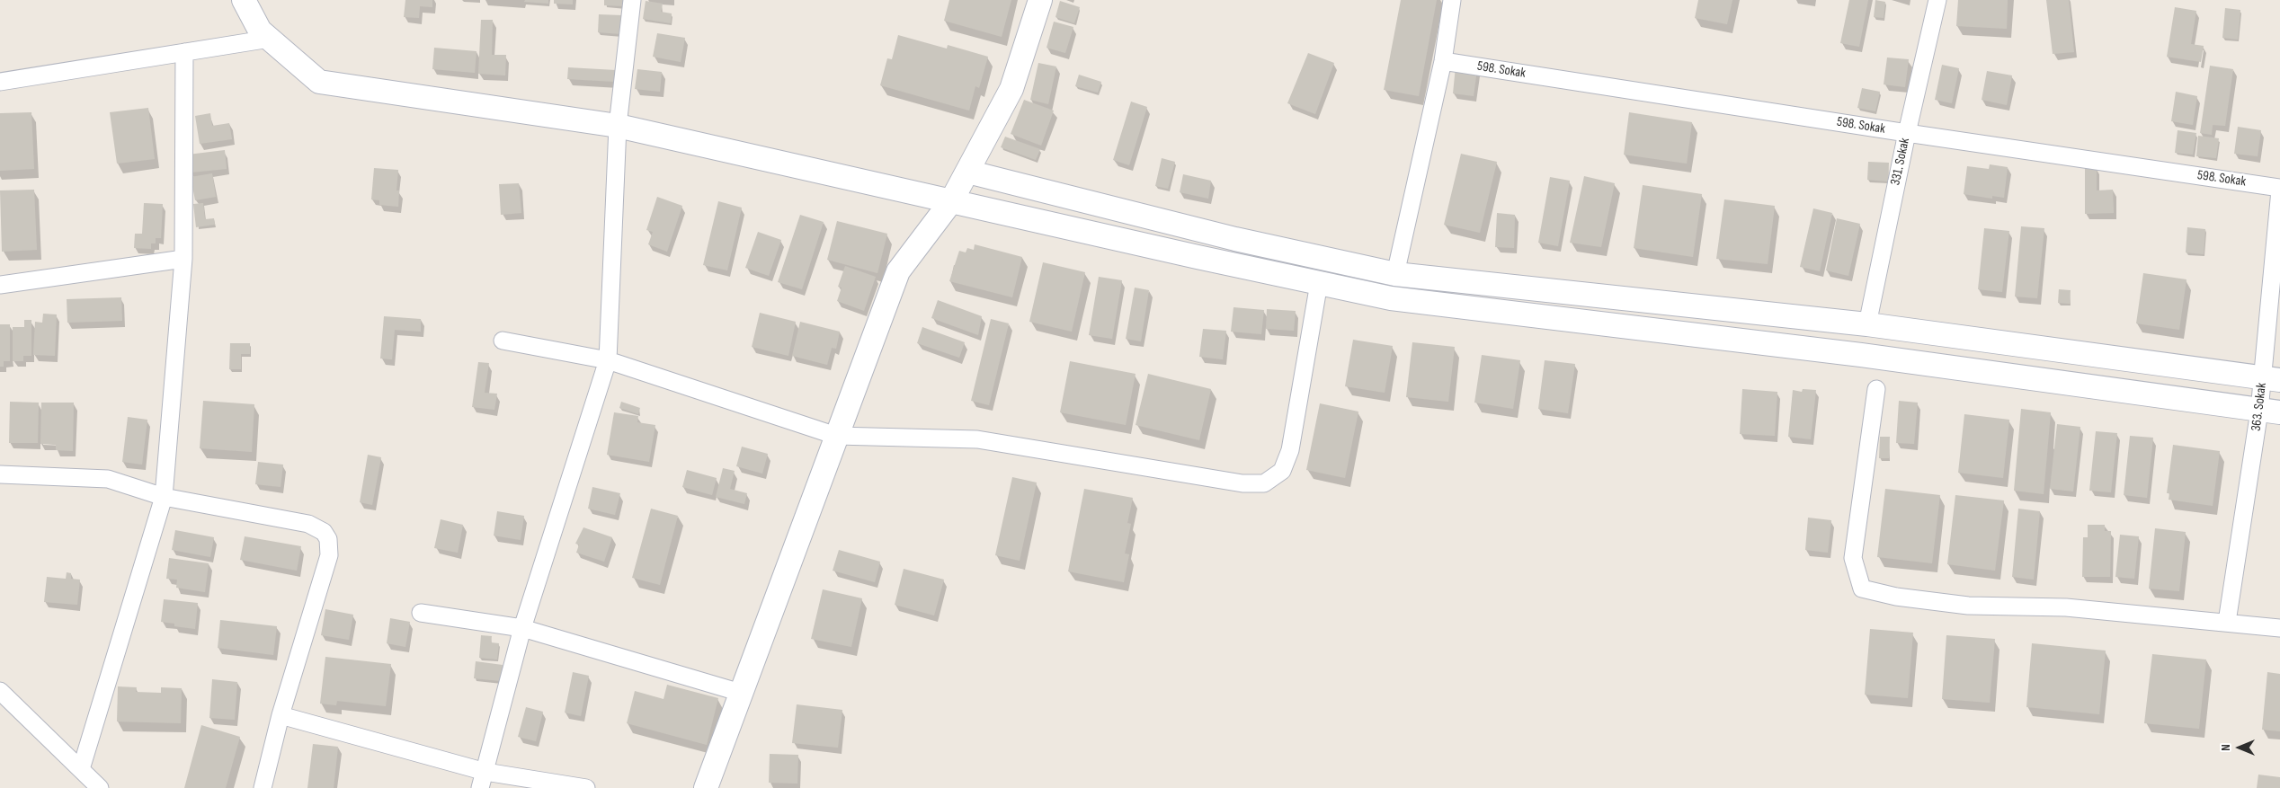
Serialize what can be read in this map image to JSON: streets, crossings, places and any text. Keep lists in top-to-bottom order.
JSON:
{
  "streets": {
    "street": ["598. Sokak", "331. Sokak", "363. Sokak"]
  },
  "crossings": [
    ["598. Sokak", "331. Sokak"],
    ["598. Sokak", "363. Sokak"]
  ],
  "north": "left"
}
